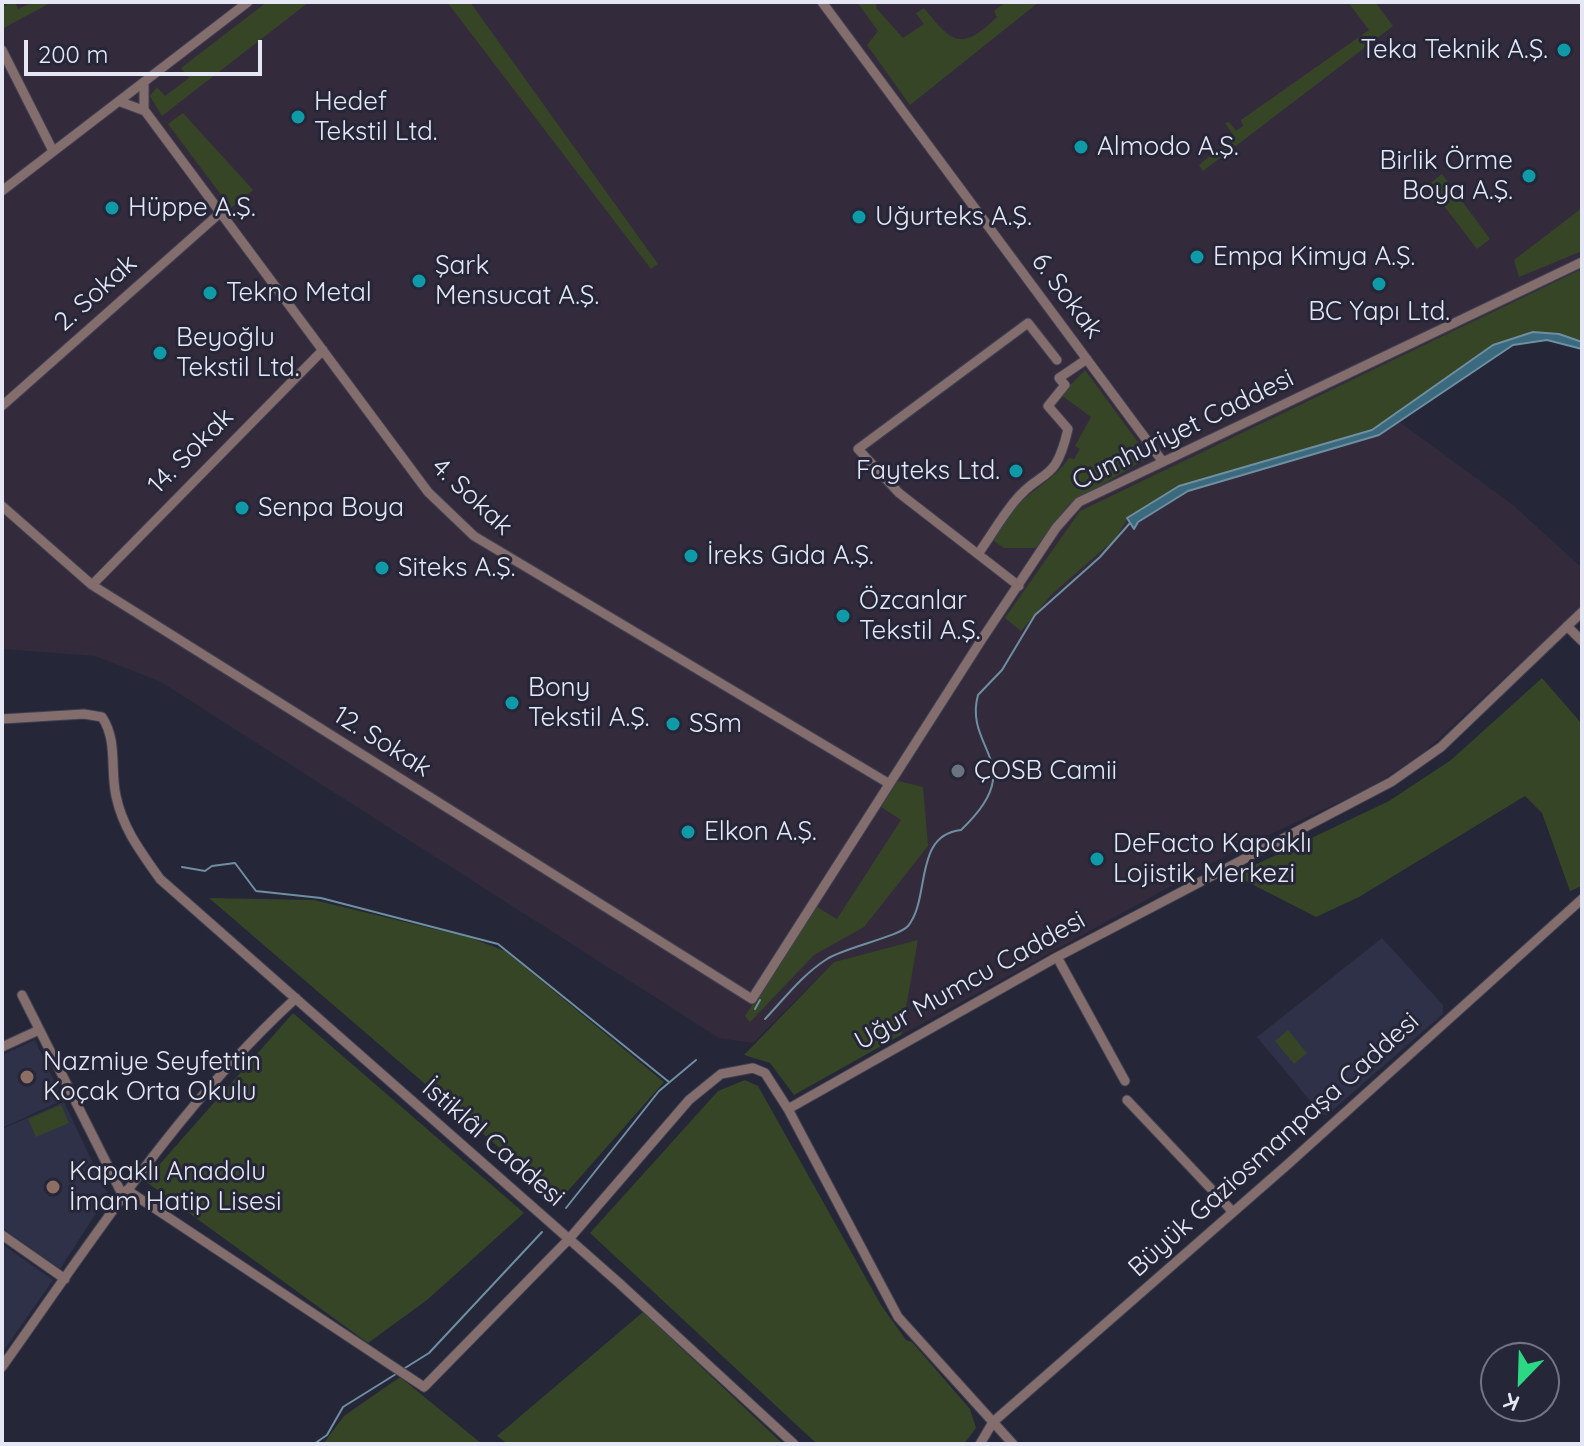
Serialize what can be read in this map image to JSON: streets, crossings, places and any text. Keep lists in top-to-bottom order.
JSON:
{
  "streets": {
    "street": [
      "2. Sokak",
      "6. Sokak",
      "Cumhuriyet Caddesi",
      "14. Sokak",
      "4. Sokak",
      "12. Sokak",
      "Uğur Mumcu Caddesi",
      "İstiklâl Caddesi",
      "Büyük Gaziosmanpaşa Caddesi"
    ]
  },
  "crossings": [
    ["2. Sokak", "4. Sokak"],
    ["6. Sokak", "Cumhuriyet Caddesi"],
    ["Cumhuriyet Caddesi", "4. Sokak"],
    ["Cumhuriyet Caddesi", "12. Sokak"],
    ["14. Sokak", "4. Sokak"],
    ["14. Sokak", "12. Sokak"]
  ],
  "places": [
    "Teka Teknik A.Ş.",
    "Hedef Tekstil Ltd.",
    "Almodo A.Ş.",
    "Birlik Örme Boya A.Ş.",
    "Hüppe A.Ş.",
    "Uğurteks A.Ş.",
    "Empa Kimya A.Ş.",
    "Şark Mensucat A.Ş.",
    "BC Yapı Ltd.",
    "Tekno Metal",
    "Beyoğlu Tekstil Ltd.",
    "Fayteks Ltd.",
    "Senpa Boya",
    "İreks Gıda A.Ş.",
    "Siteks A.Ş.",
    "Özcanlar Tekstil A.Ş.",
    "Bony Tekstil A.Ş.",
    "SSm",
    "ÇOSB Camii",
    "Elkon A.Ş.",
    "DeFacto Kapaklı Lojistik Merkezi",
    "Nazmiye Seyfettin Koçak Orta Okulu",
    "Kapaklı Anadolu İmam Hatip Lisesi"
  ],
  "scale_bar": "200 m",
  "north": "bottom left"
}
